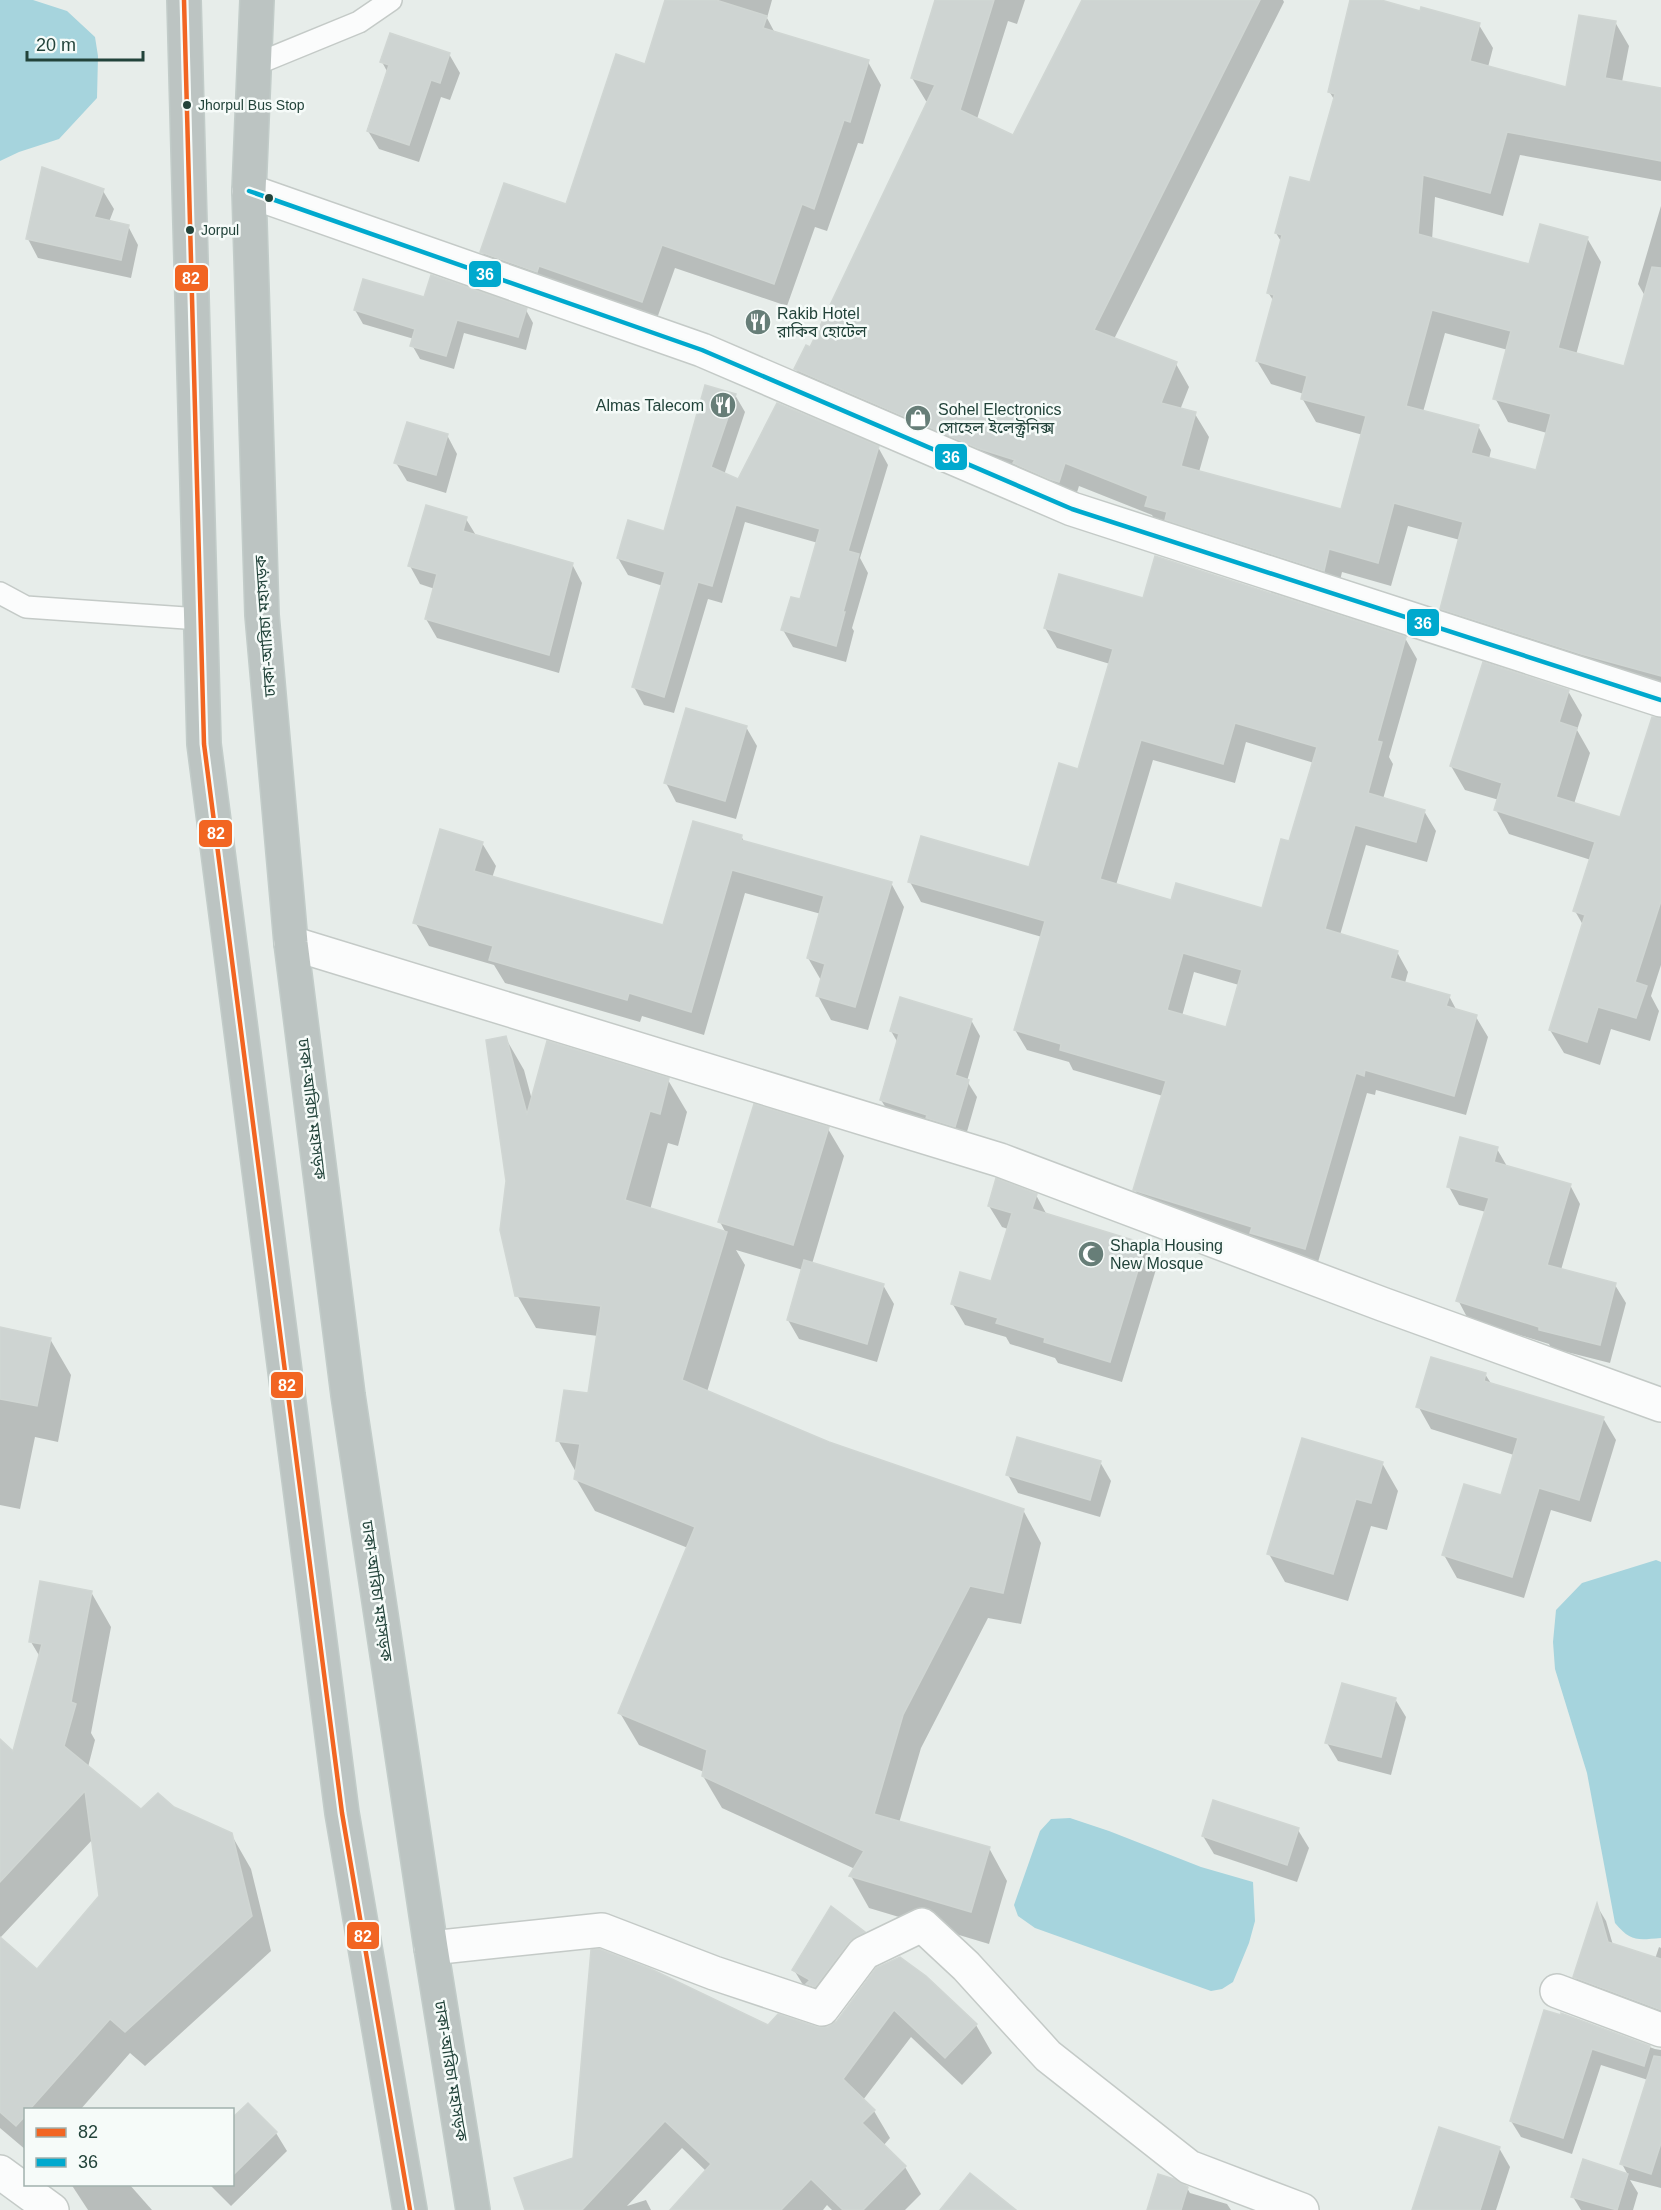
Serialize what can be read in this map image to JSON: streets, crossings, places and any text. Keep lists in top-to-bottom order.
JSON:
{
  "streets": {
    "highway": ["ঢাকা-আরিচা মহাসড়ক"]
  },
  "places": {
    "other": ["Jhorpul Bus Stop", "Jorpul"],
    "restaurant": ["Rakib Hotel রাকিব হোটেল", "Almas Talecom"],
    "shop": ["Sohel Electronics সোহেল ইলেক্ট্রনিক্স"],
    "mosque": ["Shapla Housing New Mosque"]
  },
  "lines": ["transit line 82", "transit line 36"],
  "legend": ["82", "36"],
  "scale_bar": "20 m"
}
